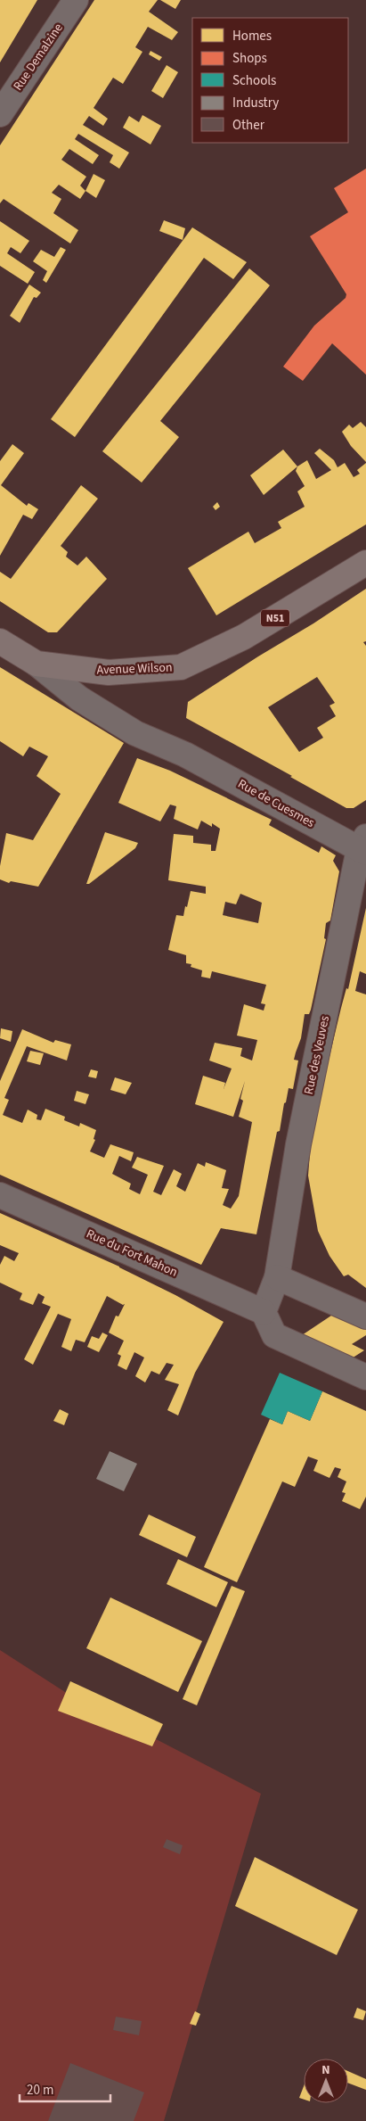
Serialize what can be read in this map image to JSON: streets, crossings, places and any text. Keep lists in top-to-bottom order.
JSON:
{
  "streets": {
    "main road": ["N51", "Avenue Wilson"],
    "street": [
      "Rue Demalzine",
      "Rue de Cuesmes",
      "Rue des Veuves",
      "Rue du Fort Mahon"
    ]
  },
  "crossings": [
    ["N51", "Avenue Wilson"],
    ["N51", "Rue de Cuesmes"],
    ["Avenue Wilson", "Rue de Cuesmes"],
    ["Rue de Cuesmes", "Rue des Veuves"],
    ["Rue des Veuves", "Rue du Fort Mahon"]
  ],
  "legend": [
    "Homes",
    "Shops",
    "Schools",
    "Industry",
    "Other"
  ],
  "scale_bar": "20 m",
  "north": "top"
}
